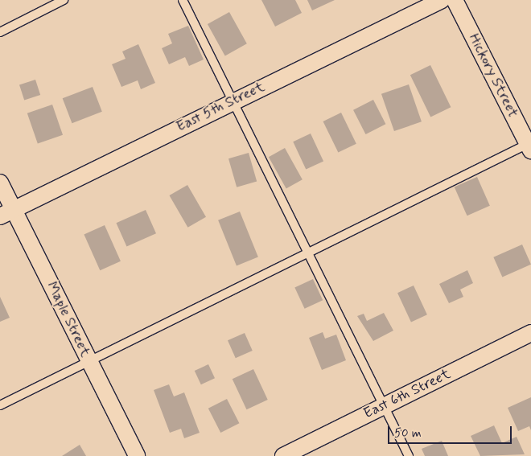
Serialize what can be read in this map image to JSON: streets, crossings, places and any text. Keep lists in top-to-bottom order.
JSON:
{
  "streets": {
    "street": [
      "Hickory Street",
      "East 5th Street",
      "Maple Street",
      "East 6th Street"
    ]
  },
  "crossings": [
    ["East 5th Street", "Maple Street"]
  ],
  "scale_bar": "50 m"
}
